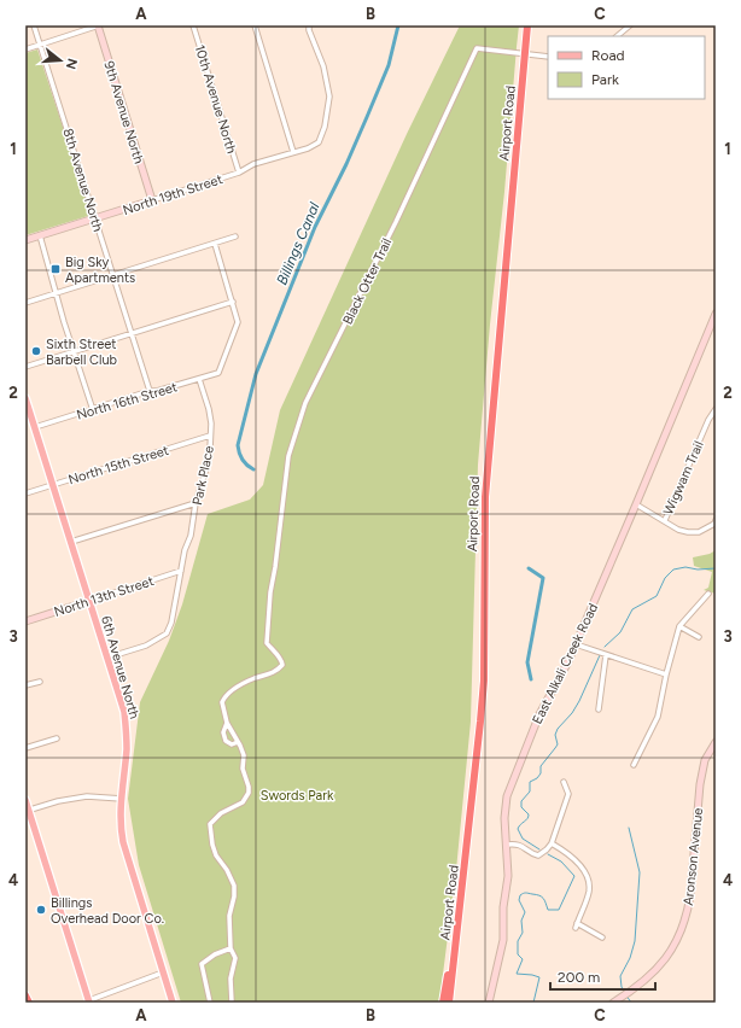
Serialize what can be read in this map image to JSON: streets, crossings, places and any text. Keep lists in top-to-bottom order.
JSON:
{
  "streets": {
    "highway": ["Airport Road"],
    "main road": ["6th Avenue North"],
    "street": [
      "10th Avenue North",
      "9th Avenue North",
      "8th Avenue North",
      "North 19th Street",
      "Black Otter Trail",
      "North 16th Street",
      "North 15th Street",
      "Park Place",
      "Wigwam Trail",
      "North 13th Street",
      "East Alkali Creek Road",
      "Aronson Avenue"
    ]
  },
  "crossings": [
    ["10th Avenue North", "North 19th Street"],
    ["9th Avenue North", "North 19th Street"],
    ["Airport Road", "Black Otter Trail"],
    ["8th Avenue North", "North 19th Street"],
    ["8th Avenue North", "North 16th Street"],
    ["North 16th Street", "Park Place"],
    ["North 16th Street", "6th Avenue North"],
    ["North 15th Street", "Park Place"],
    ["North 15th Street", "6th Avenue North"],
    ["Park Place", "North 13th Street"],
    ["Park Place", "6th Avenue North"],
    ["North 13th Street", "6th Avenue North"]
  ],
  "water": ["Billings Canal"],
  "parks": ["Swords Park"],
  "places": {
    "transit": ["Big Sky Apartments"],
    "other": ["Sixth Street Barbell Club", "Billings Overhead Door Co."]
  },
  "legend": ["Road", "Park"],
  "scale_bar": "200 m",
  "north": "right",
  "grid": {
    "columns": ["A", "B", "C"],
    "rows": [
      "1",
      "2",
      "3",
      "4"
    ]
  }
}
